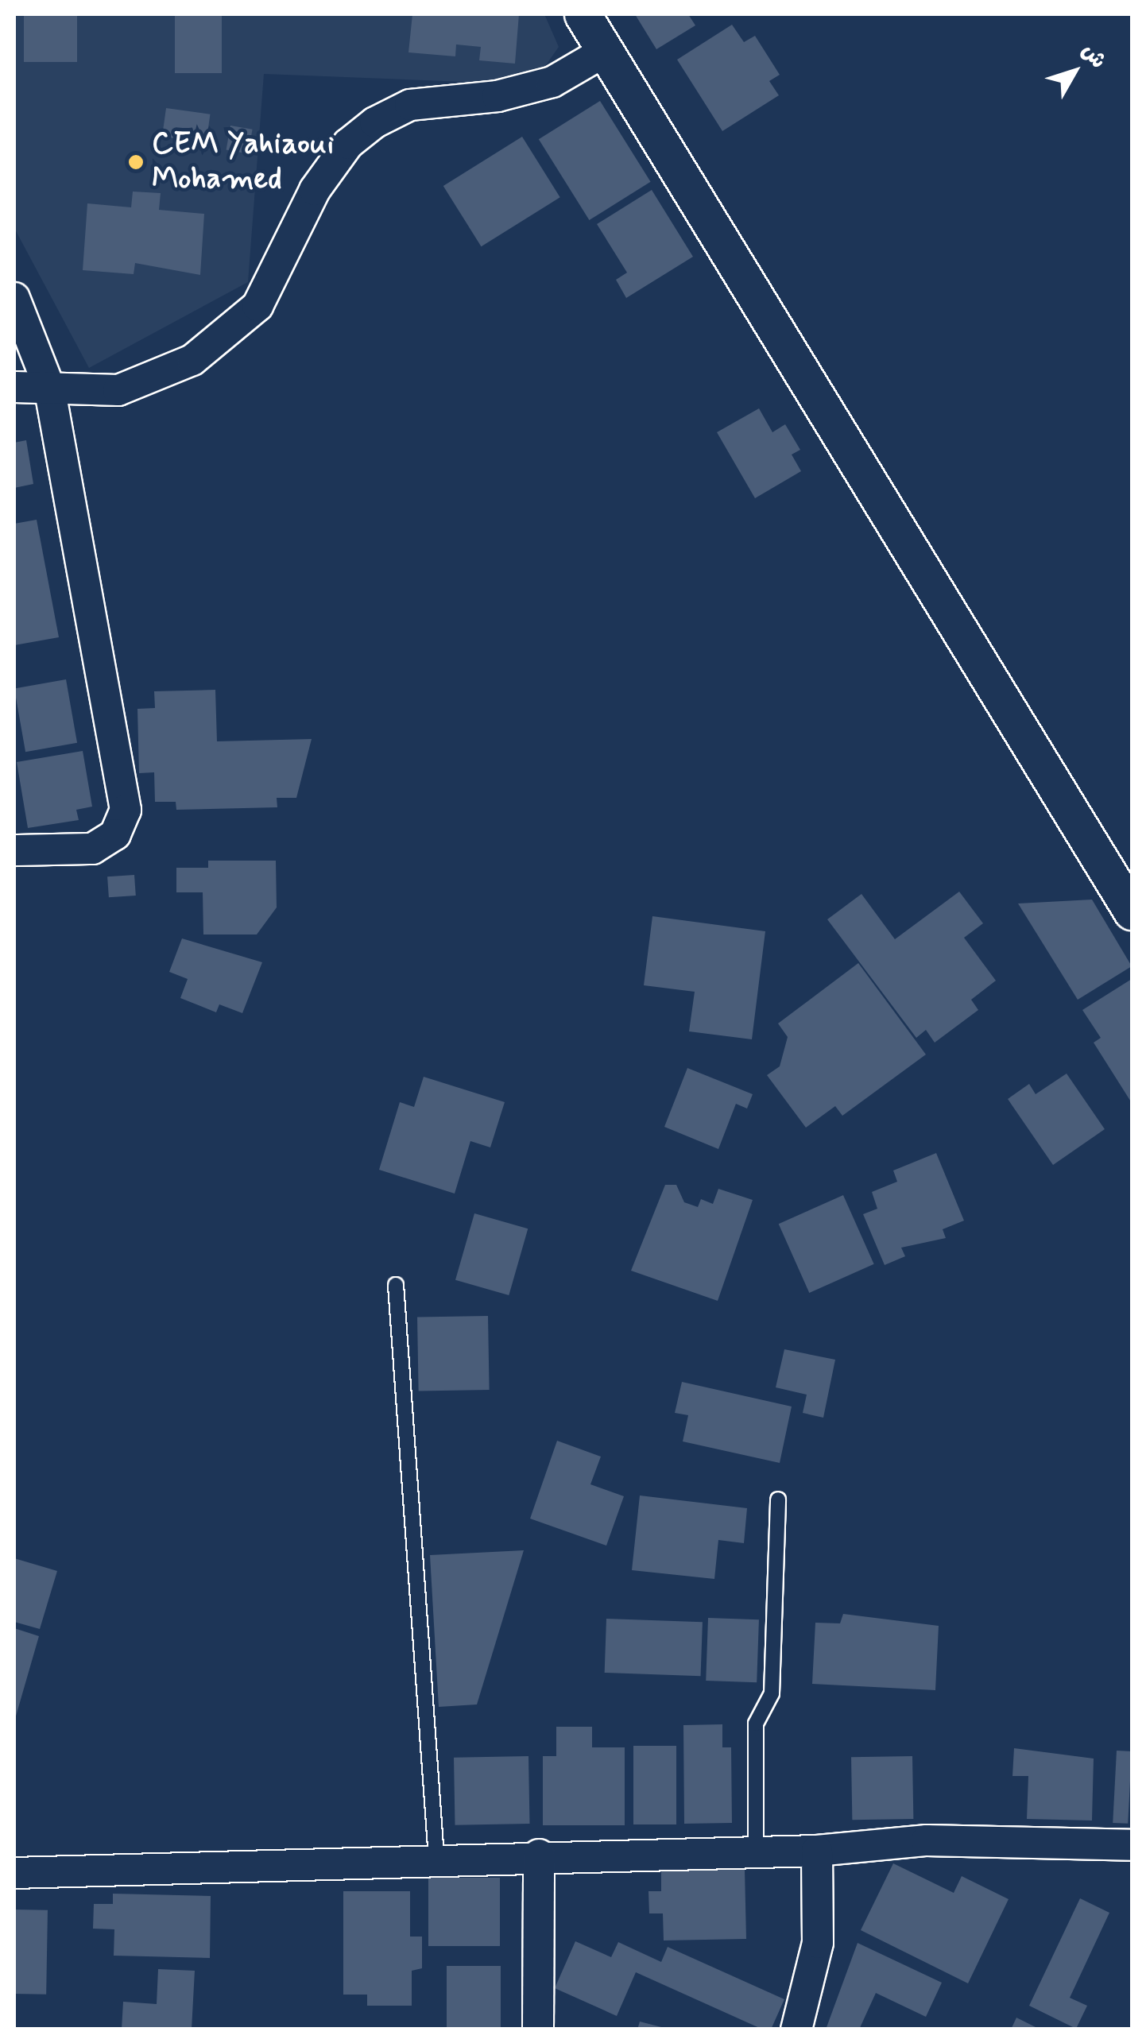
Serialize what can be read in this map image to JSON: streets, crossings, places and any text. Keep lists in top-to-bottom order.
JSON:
{
  "places": ["CEM Yahiaoui Mohamed"],
  "north": "top right"
}
